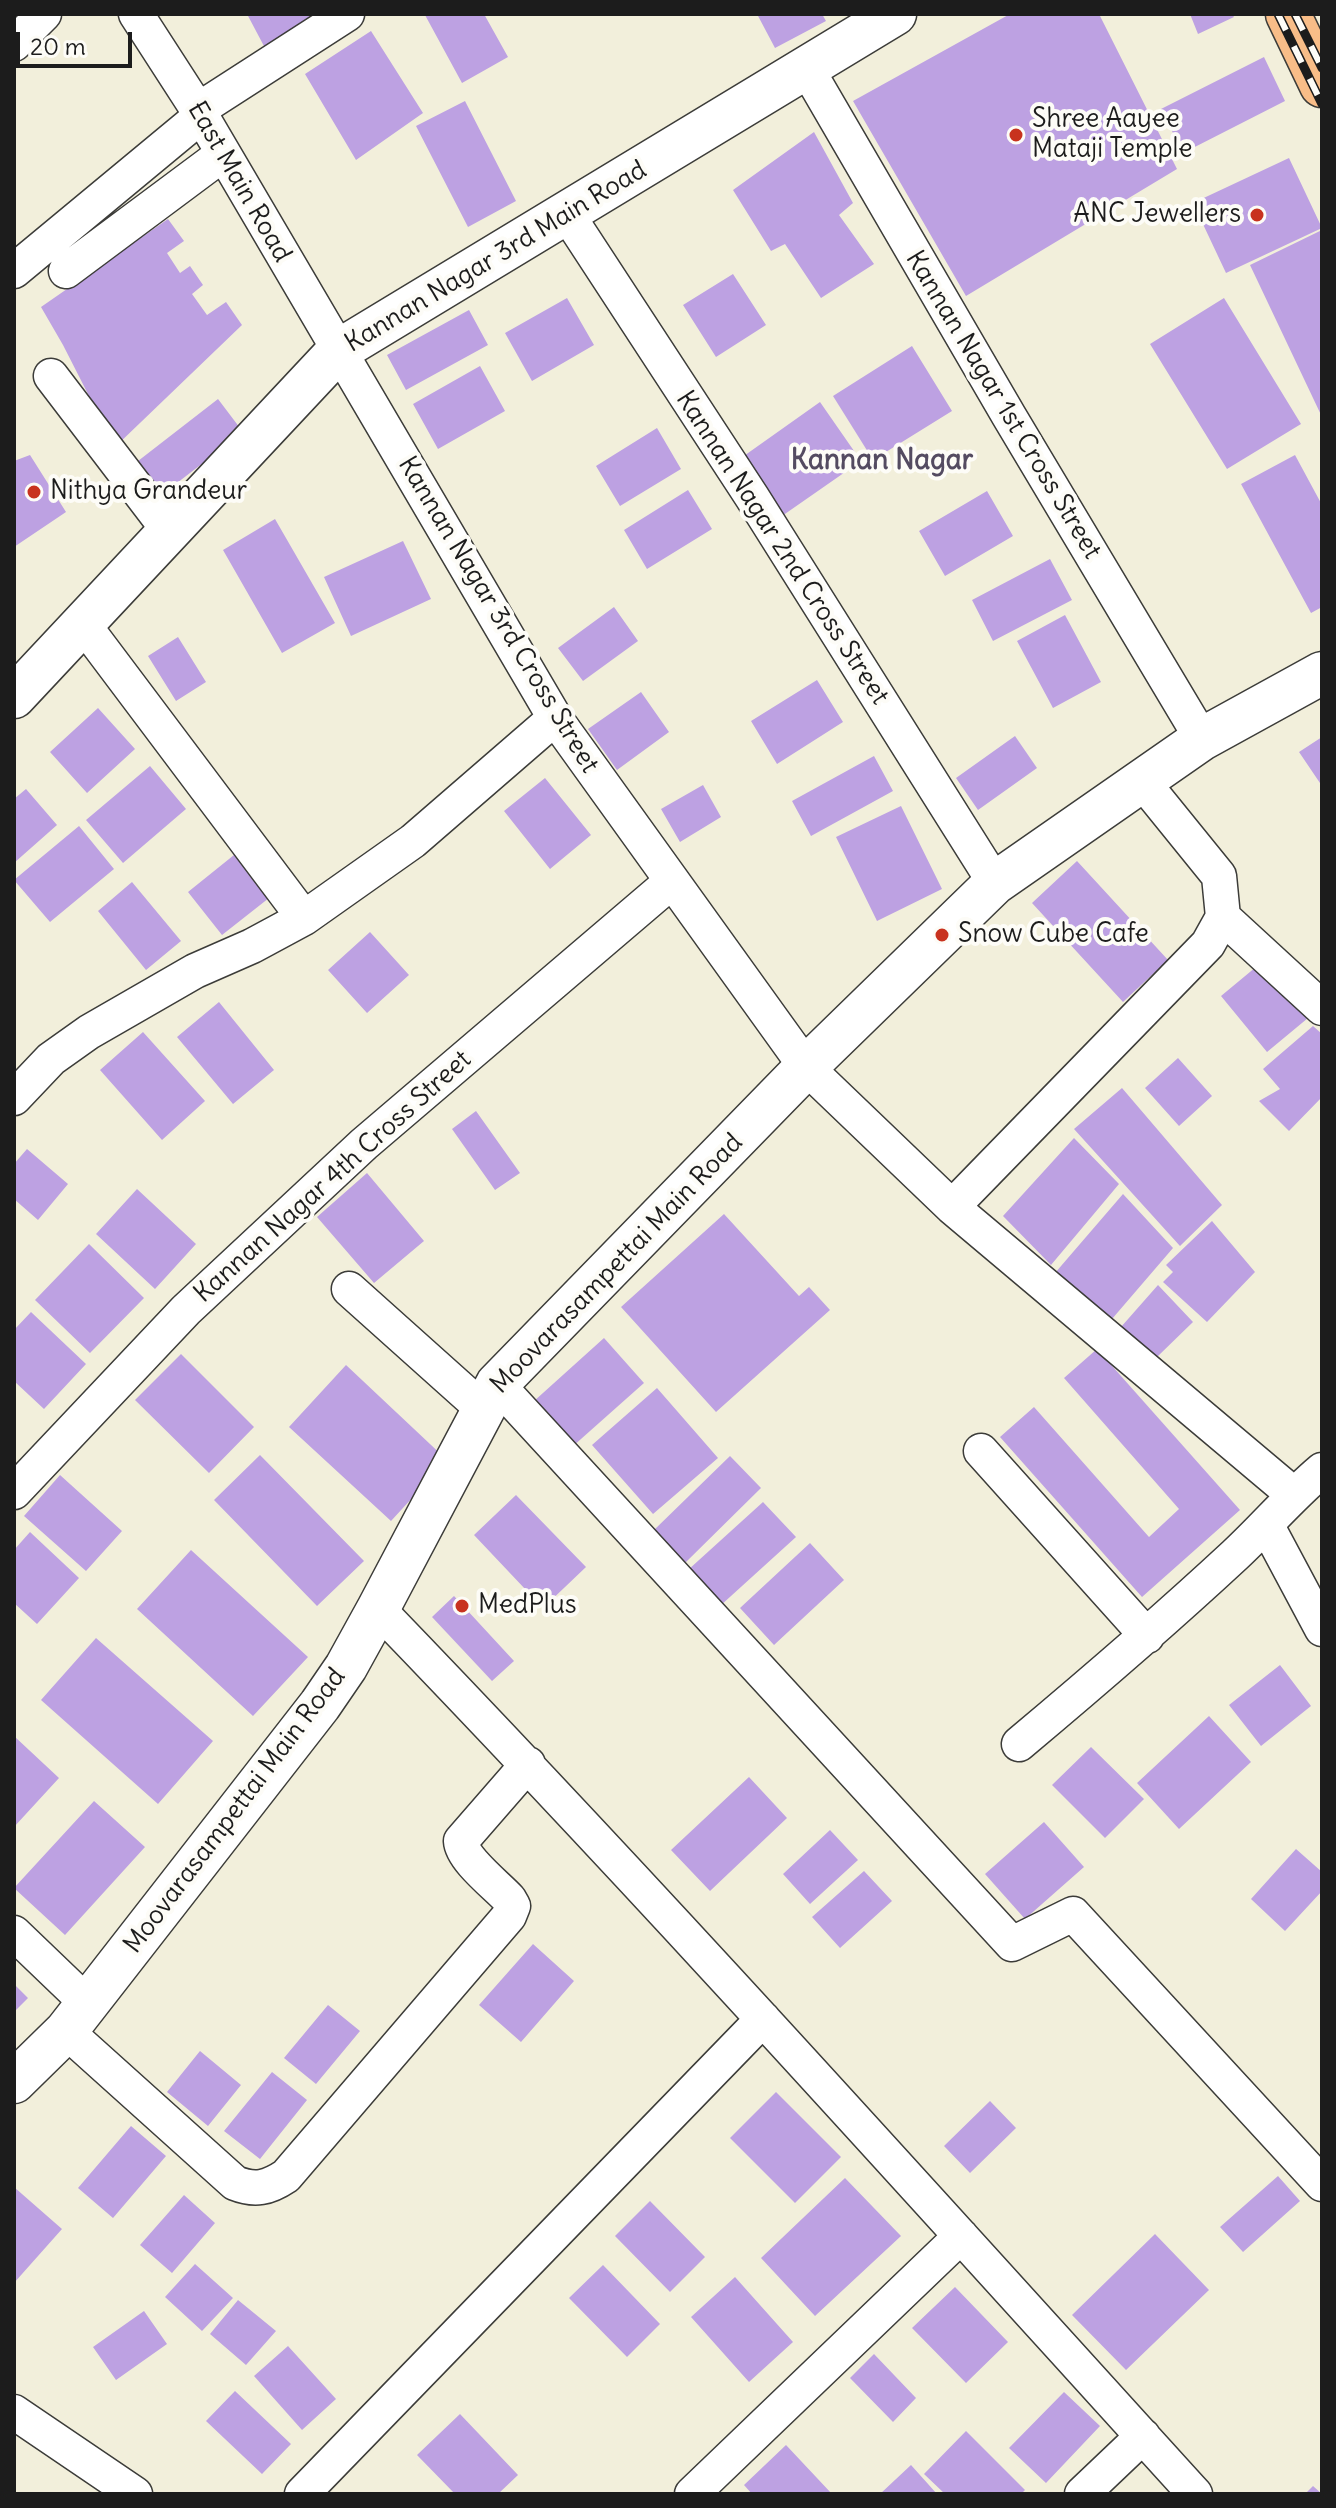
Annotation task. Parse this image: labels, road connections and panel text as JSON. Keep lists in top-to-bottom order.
{
  "streets": {
    "street": [
      "East Main Road",
      "Kannan Nagar 3rd Main Road",
      "Kannan Nagar 1st Cross Street",
      "Kannan Nagar 2nd Cross Street",
      "Kannan Nagar 3rd Cross Street",
      "Kannan Nagar 4th Cross Street",
      "Moovarasampettai Main Road"
    ]
  },
  "crossings": [
    ["East Main Road", "Kannan Nagar 3rd Main Road"],
    ["East Main Road", "Kannan Nagar 3rd Cross Street"],
    ["Kannan Nagar 3rd Main Road", "Kannan Nagar 1st Cross Street"],
    ["Kannan Nagar 3rd Main Road", "Kannan Nagar 2nd Cross Street"],
    ["Kannan Nagar 3rd Main Road", "Kannan Nagar 3rd Cross Street"],
    ["Kannan Nagar 1st Cross Street", "Moovarasampettai Main Road"],
    ["Kannan Nagar 2nd Cross Street", "Moovarasampettai Main Road"],
    ["Kannan Nagar 3rd Cross Street", "Kannan Nagar 4th Cross Street"],
    ["Kannan Nagar 3rd Cross Street", "Moovarasampettai Main Road"]
  ],
  "districts": ["Kannan Nagar"],
  "places": [
    "Shree Aayee Mataji Temple",
    "ANC Jewellers",
    "Nithya Grandeur",
    "Snow Cube Cafe",
    "MedPlus"
  ],
  "scale_bar": "20 m"
}
